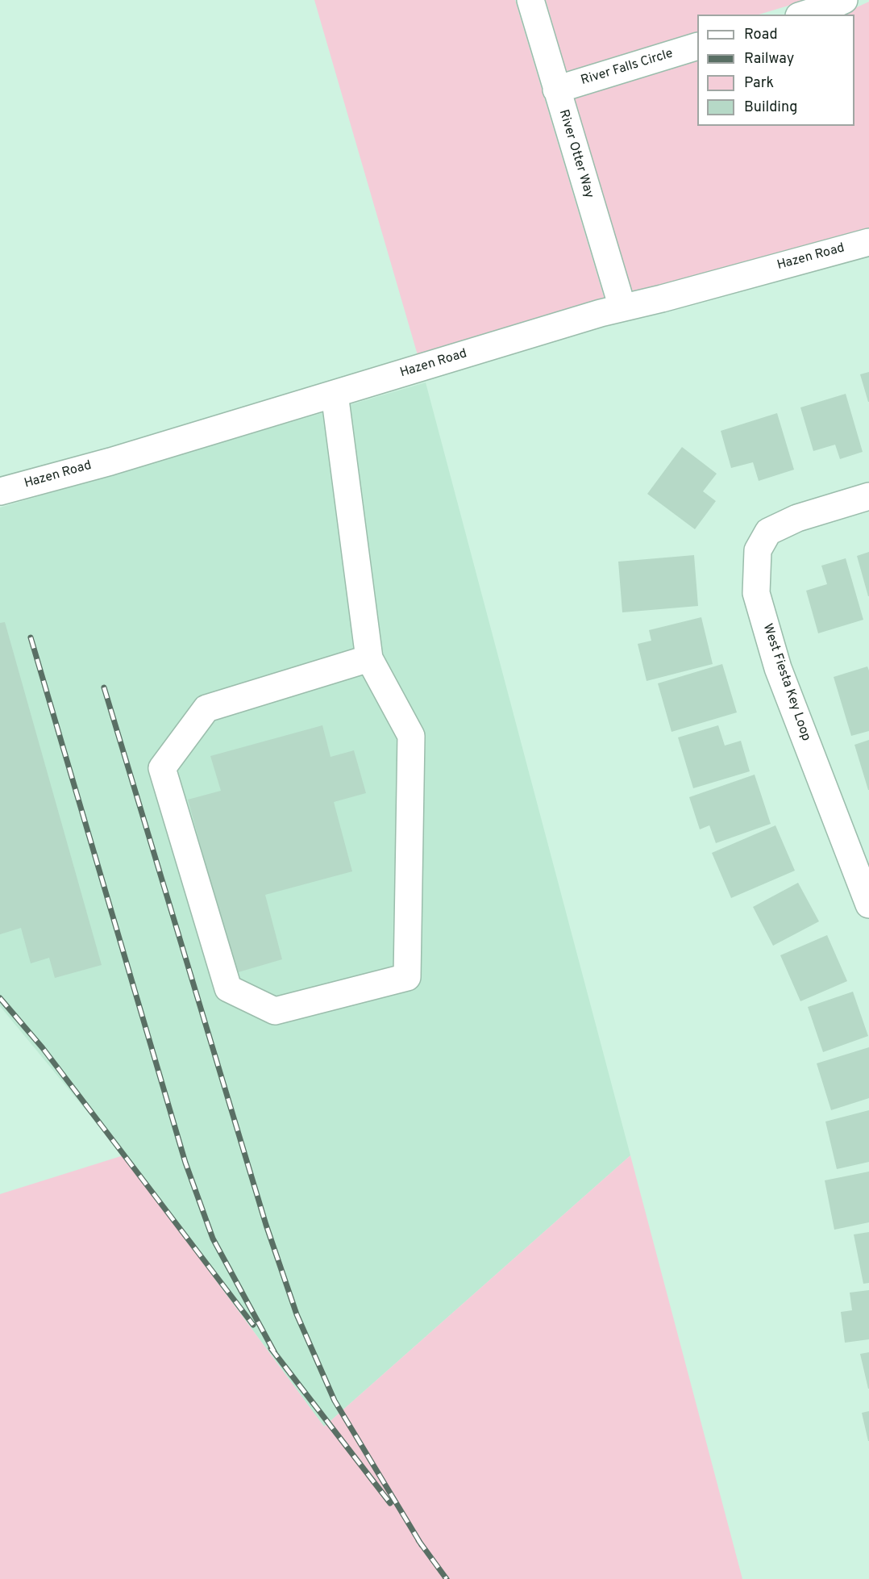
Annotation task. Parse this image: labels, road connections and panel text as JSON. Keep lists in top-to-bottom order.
{
  "streets": {
    "street": [
      "River Falls Circle",
      "River Otter Way",
      "Hazen Road",
      "West Fiesta Key Loop"
    ]
  },
  "crossings": [
    ["River Falls Circle", "River Otter Way"],
    ["River Otter Way", "Hazen Road"]
  ],
  "legend": [
    "Road",
    "Railway",
    "Park",
    "Building"
  ]
}
